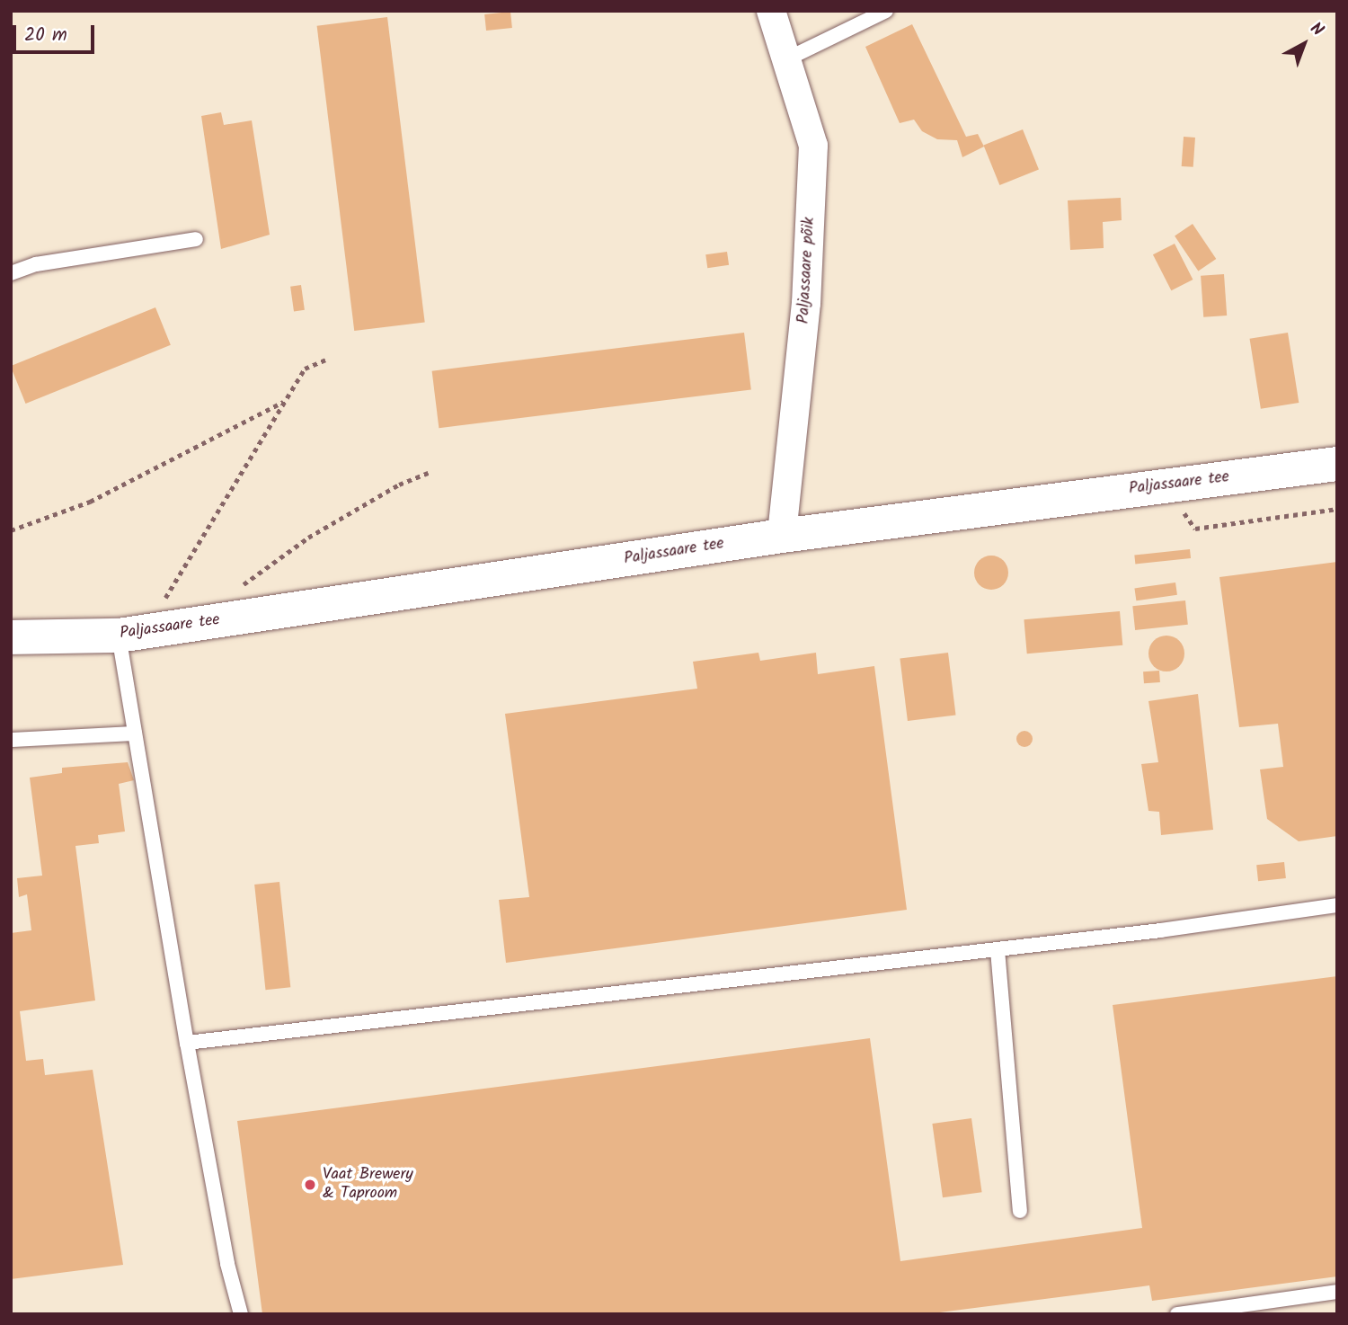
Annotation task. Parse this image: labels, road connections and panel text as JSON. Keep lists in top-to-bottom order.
{
  "streets": {
    "street": ["Paljassaare põik", "Paljassaare tee"]
  },
  "crossings": [
    ["Paljassaare põik", "Paljassaare tee"]
  ],
  "places": ["Vaat Brewery & Taproom"],
  "scale_bar": "20 m",
  "north": "top right"
}
